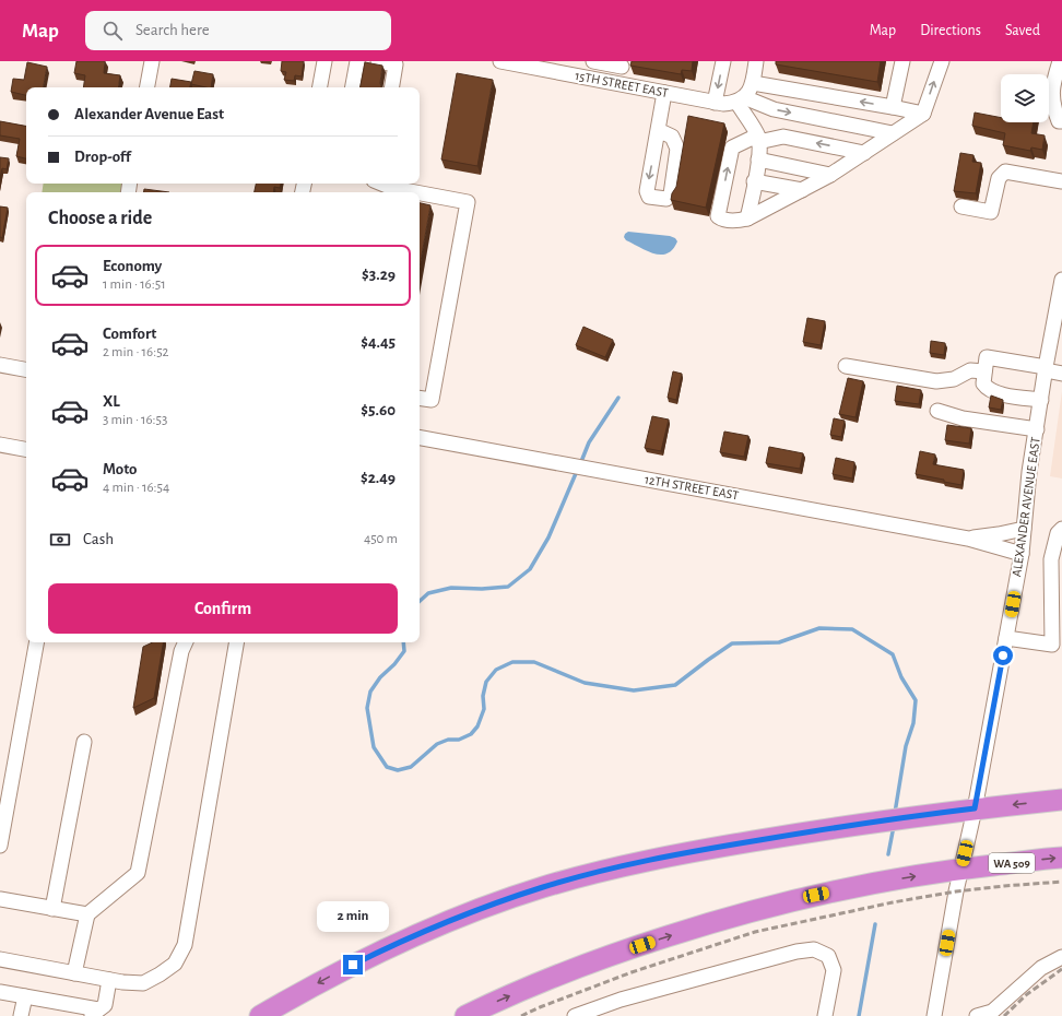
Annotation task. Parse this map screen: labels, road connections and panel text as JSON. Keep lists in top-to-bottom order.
{
  "streets": {
    "highway": ["WA 509"],
    "street": ["15TH STREET EAST", "12TH STREET EAST", "ALEXANDER AVENUE EAST"]
  },
  "crossings": [
    ["12TH STREET EAST", "ALEXANDER AVENUE EAST"],
    ["ALEXANDER AVENUE EAST", "WA 509"]
  ],
  "page": {
    "header": "Map",
    "search": "Search here",
    "nav": ["Map", "Directions", "Saved"],
    "banner": ["Alexander Avenue East", "Drop-off"],
    "heading": "Choose a ride",
    "list": [
      {
        "name": "Economy",
        "note": "1 min · 16:51",
        "value": "$3.29"
      },
      {
        "name": "Comfort",
        "note": "2 min · 16:52",
        "value": "$4.45"
      },
      {
        "name": "XL",
        "note": "3 min · 16:53",
        "value": "$5.60"
      },
      {
        "name": "Moto",
        "note": "4 min · 16:54",
        "value": "$2.49"
      }
    ],
    "pay": ["Cash", "450 m"],
    "buttons": "Confirm",
    "bubble": "2 min"
  }
}
